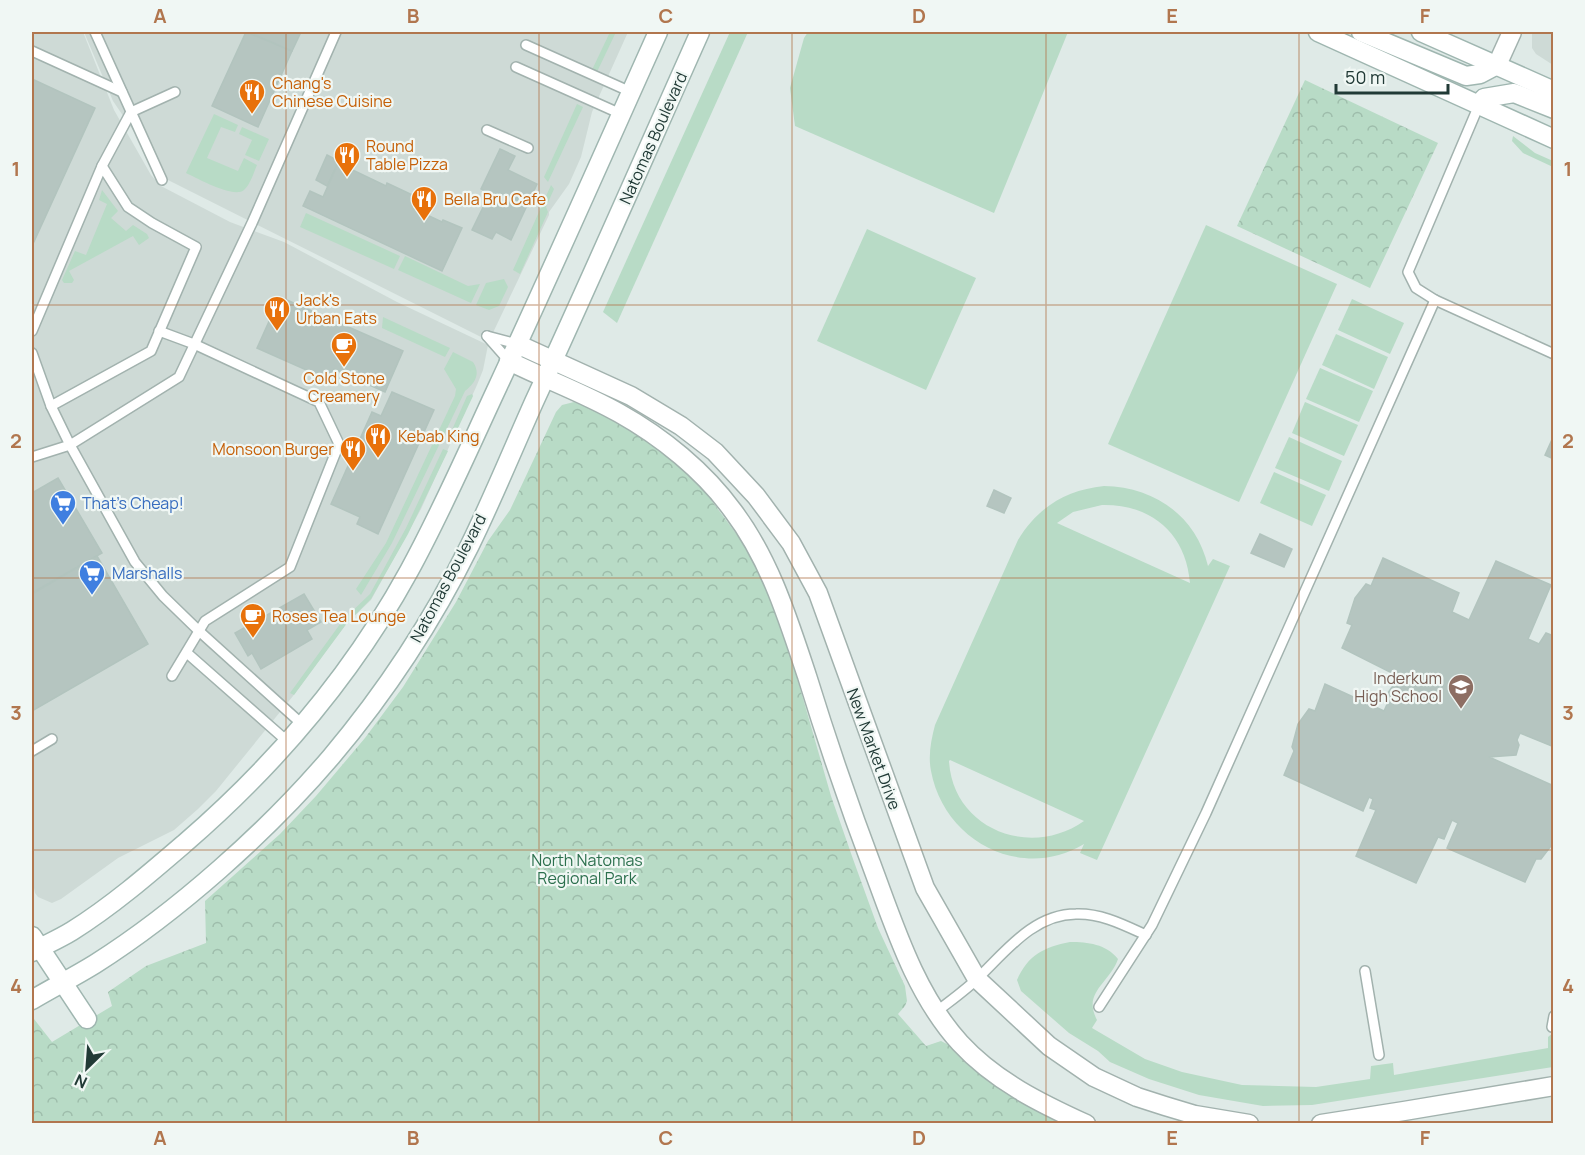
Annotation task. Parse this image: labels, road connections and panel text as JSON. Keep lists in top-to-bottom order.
{
  "streets": {
    "main road": ["Natomas Boulevard", "New Market Drive"]
  },
  "crossings": [
    ["Natomas Boulevard", "New Market Drive"]
  ],
  "parks": ["North Natomas Regional Park"],
  "places": {
    "restaurant": [
      "Chang's Chinese Cuisine",
      "Round Table Pizza",
      "Bella Bru Cafe",
      "Jack's Urban Eats",
      "Kebab King",
      "Monsoon Burger"
    ],
    "cafe": ["Cold Stone Creamery", "Roses Tea Lounge"],
    "supermarket": ["That’s Cheap!", "Marshalls"],
    "school or university": ["Inderkum High School"]
  },
  "scale_bar": "50 m",
  "north": "bottom left",
  "grid": {
    "columns": [
      "A",
      "B",
      "C",
      "D",
      "E",
      "F"
    ],
    "rows": [
      "1",
      "2",
      "3",
      "4"
    ]
  }
}
